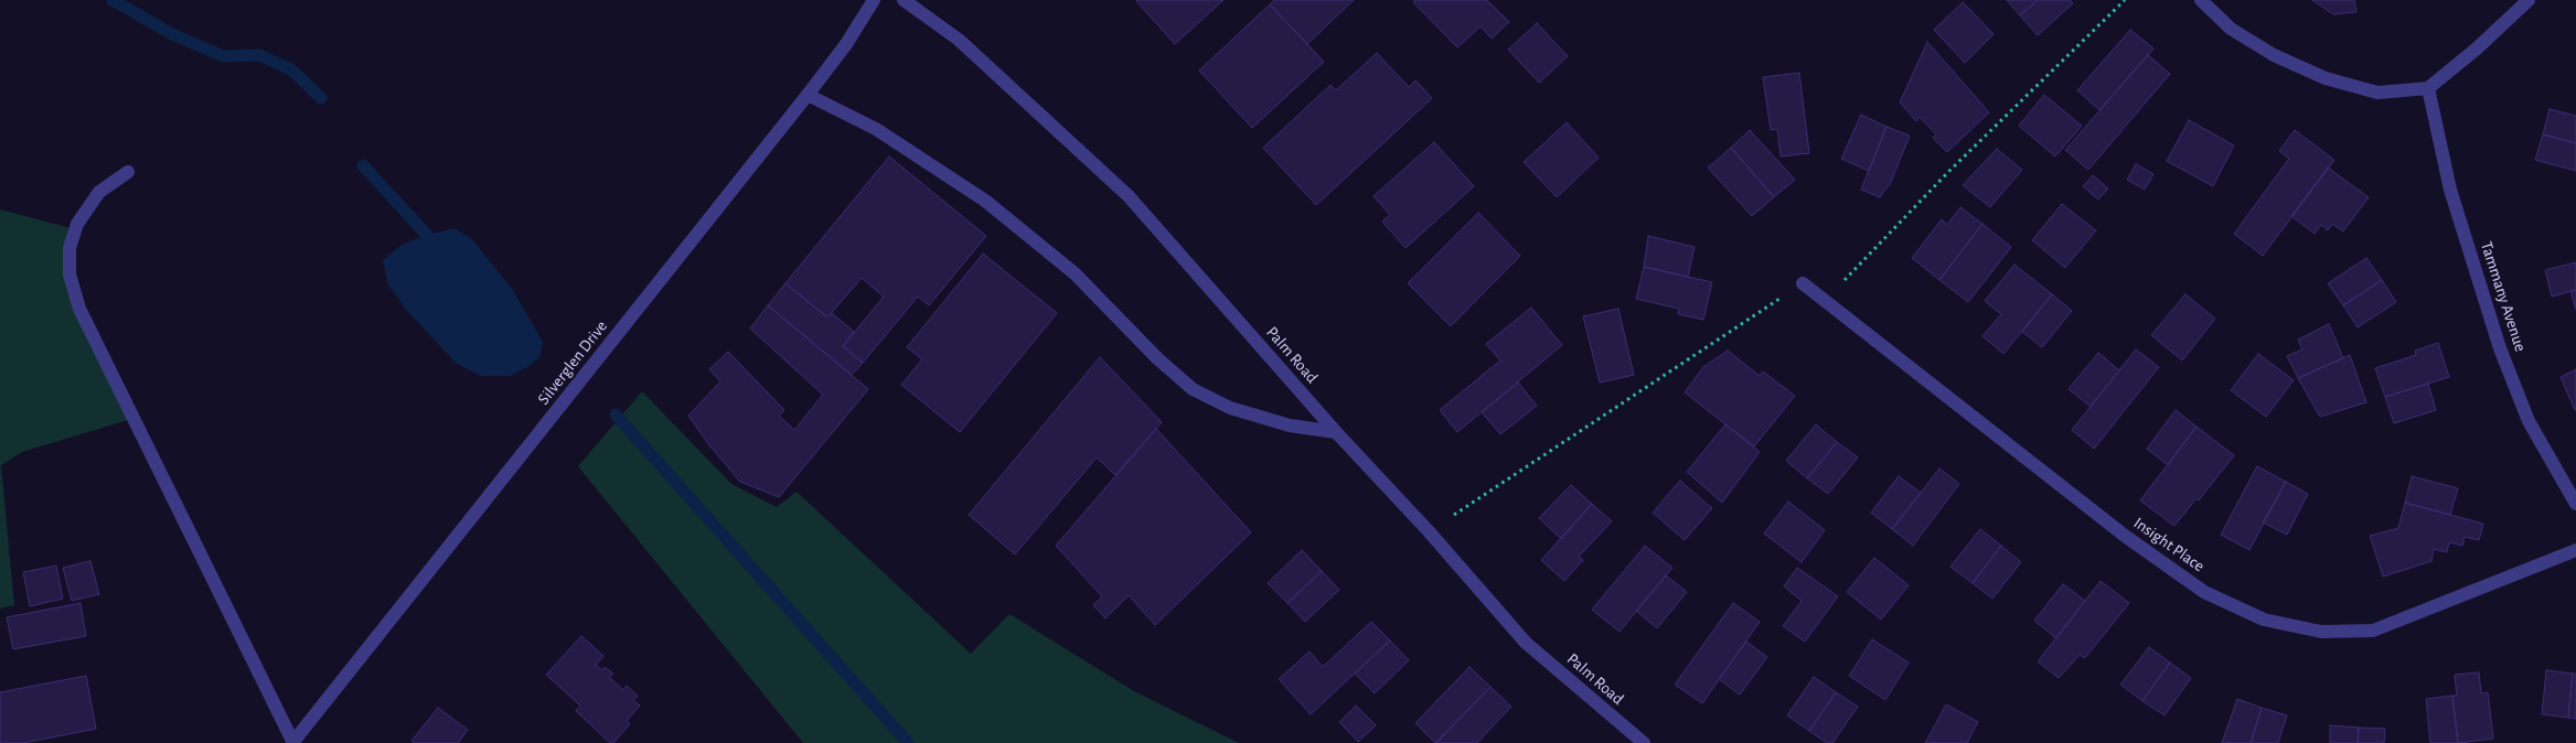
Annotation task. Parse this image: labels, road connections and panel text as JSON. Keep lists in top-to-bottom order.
{
  "streets": {
    "street": [
      "Tammany Avenue",
      "Palm Road",
      "Silverglen Drive",
      "Insight Place"
    ]
  }
}
